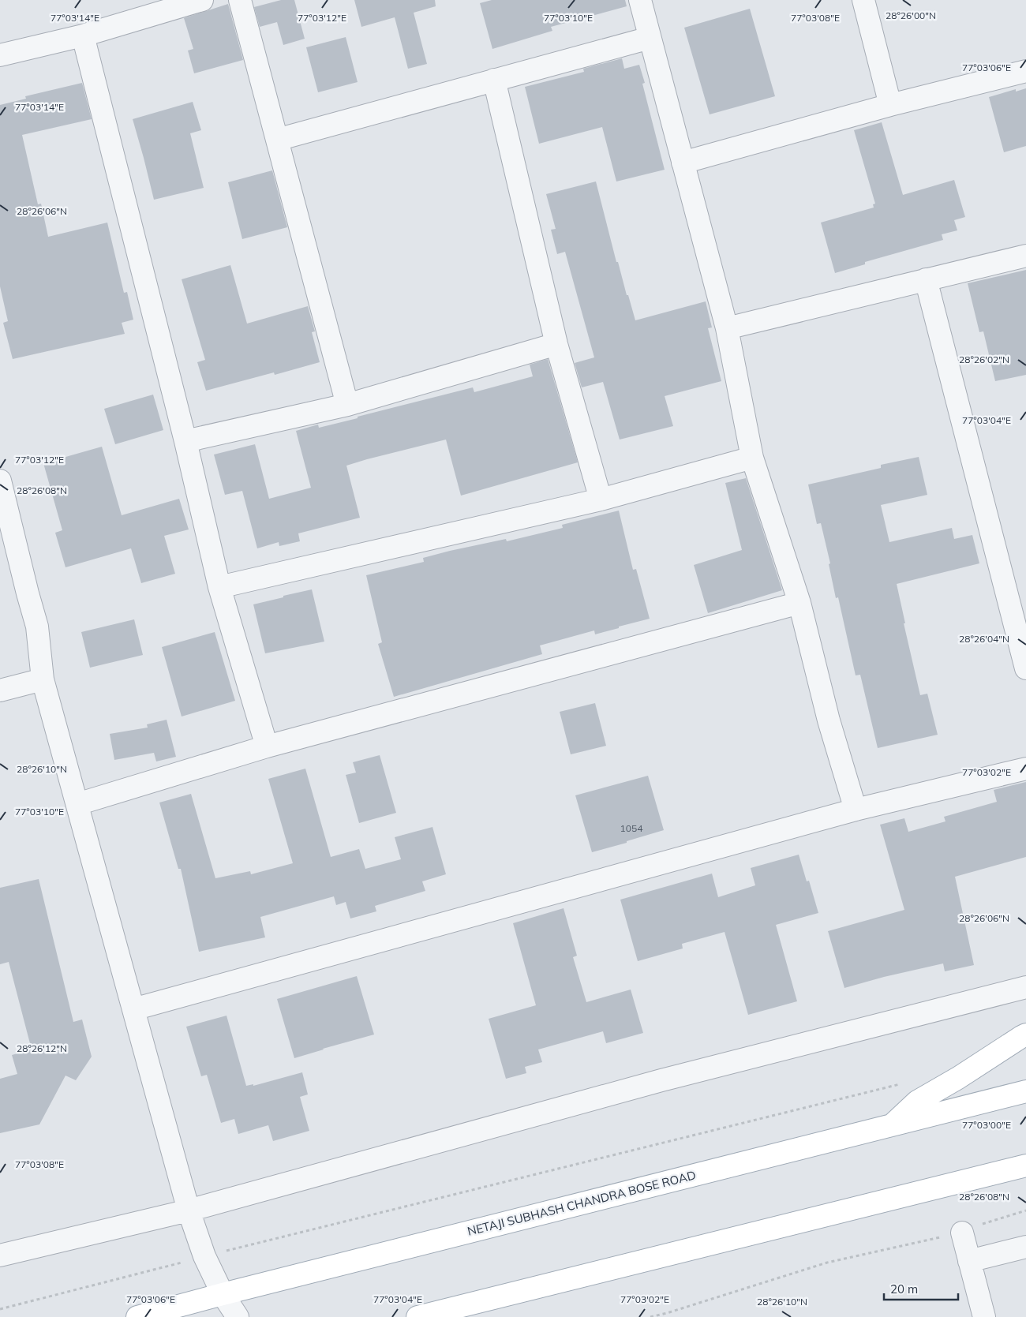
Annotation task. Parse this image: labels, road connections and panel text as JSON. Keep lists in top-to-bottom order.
{
  "streets": {
    "main road": ["NETAJI SUBHASH CHANDRA BOSE ROAD"]
  },
  "house_numbers": ["1054"],
  "scale_bar": "20 m",
  "coordinates": [
    "28°26'00\"N",
    "77°03'14\"E",
    "77°03'12\"E",
    "77°03'10\"E",
    "77°03'08\"E",
    "77°03'06\"E",
    "28°26'06\"N",
    "28°26'02\"N",
    "77°03'04\"E",
    "28°26'08\"N",
    "28°26'04\"N",
    "28°26'10\"N",
    "77°03'02\"E",
    "28°26'12\"N",
    "77°03'00\"E"
  ]
}
